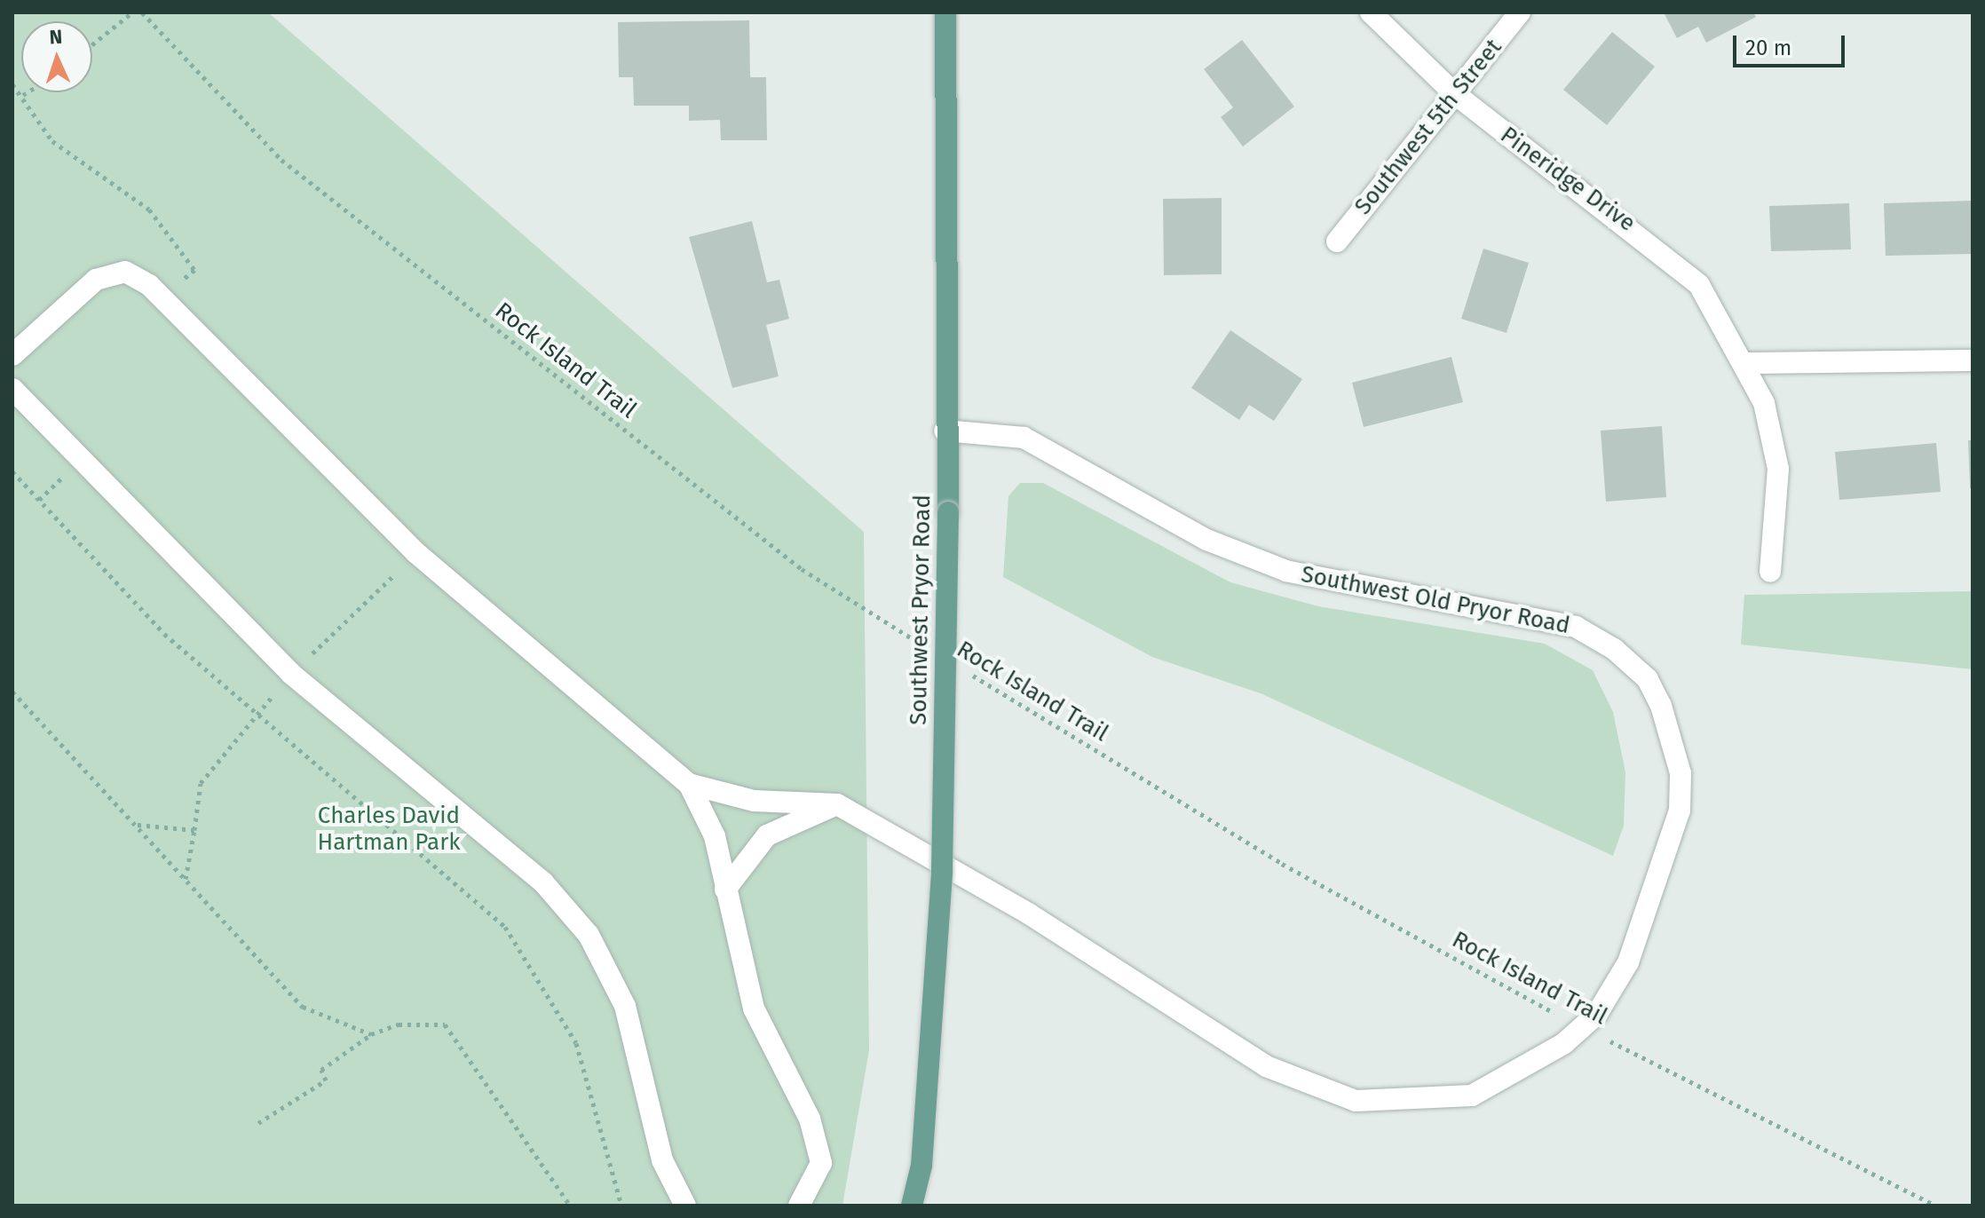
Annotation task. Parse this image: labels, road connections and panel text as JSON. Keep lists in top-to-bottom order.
{
  "streets": {
    "main road": ["Southwest Pryor Road"],
    "street": ["Southwest 5th Street", "Pineridge Drive", "Southwest Old Pryor Road"],
    "path": ["Rock Island Trail"]
  },
  "crossings": [
    ["Southwest 5th Street", "Pineridge Drive"],
    ["Rock Island Trail", "Southwest Old Pryor Road"],
    ["Southwest Old Pryor Road", "Southwest Pryor Road"]
  ],
  "parks": ["Charles David Hartman Park"],
  "scale_bar": "20 m",
  "north": "top"
}
